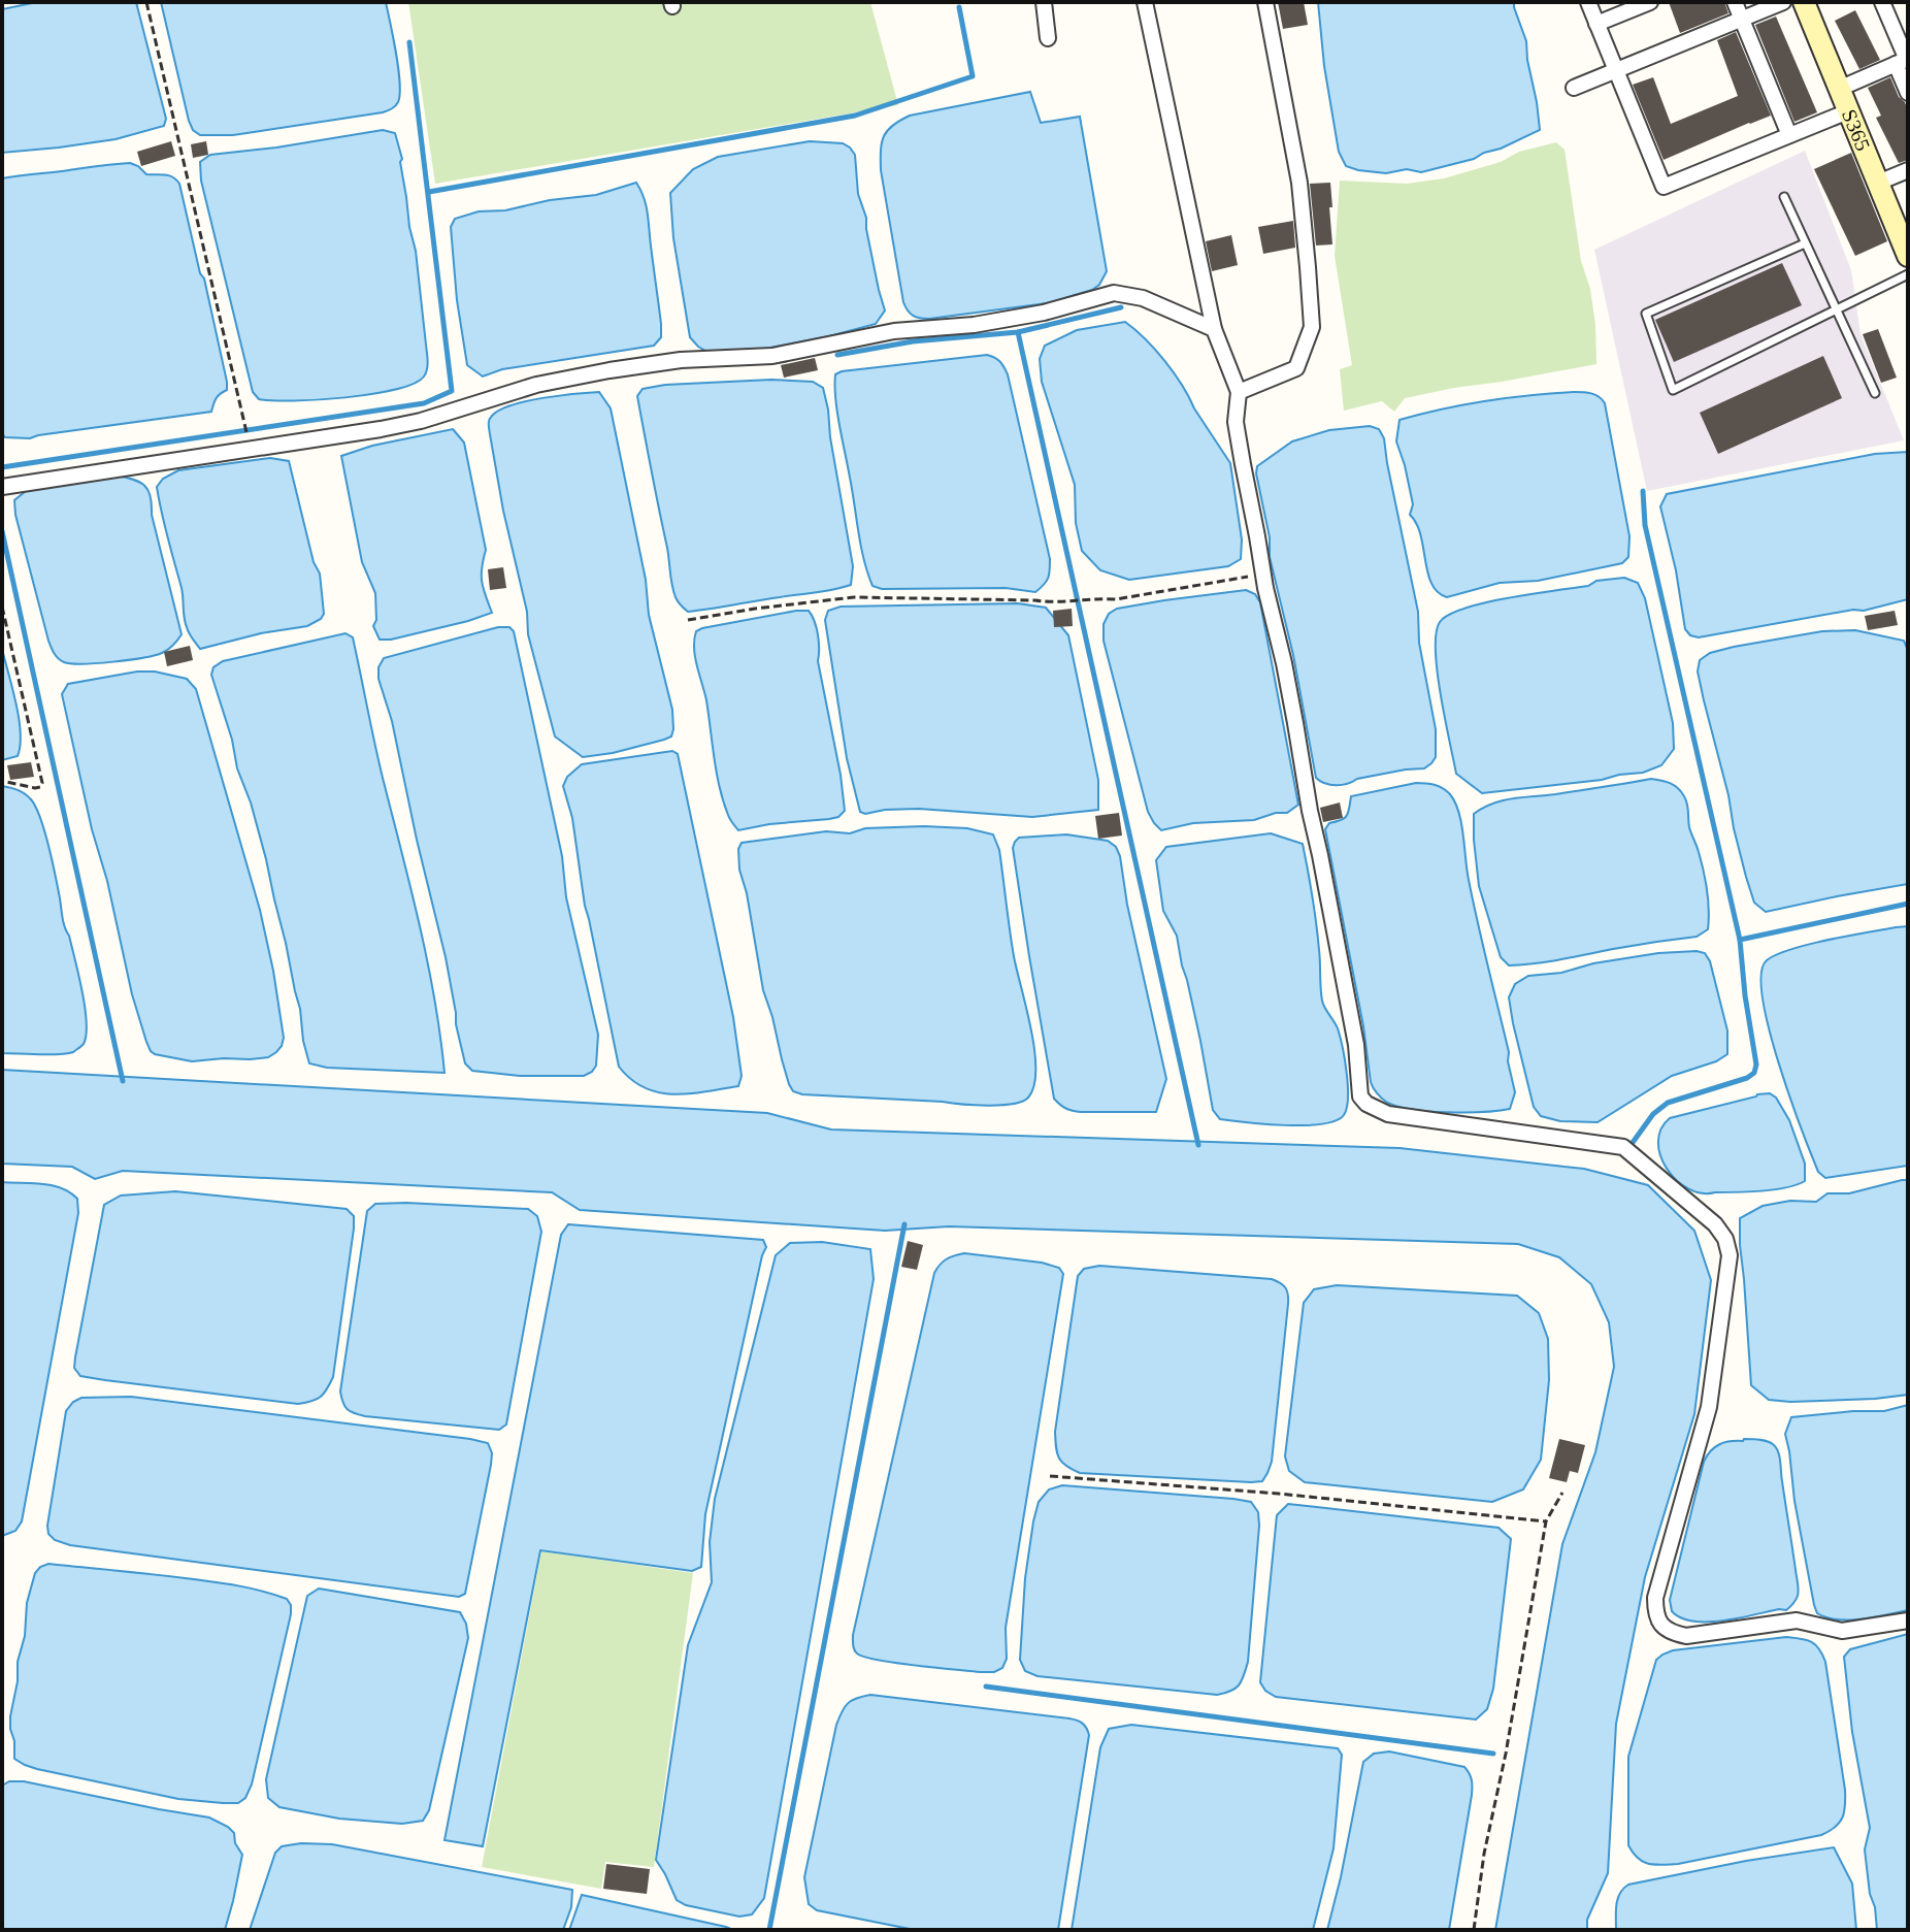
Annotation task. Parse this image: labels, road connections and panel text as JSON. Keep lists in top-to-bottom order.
{
  "streets": {
    "street": ["S365"]
  }
}
